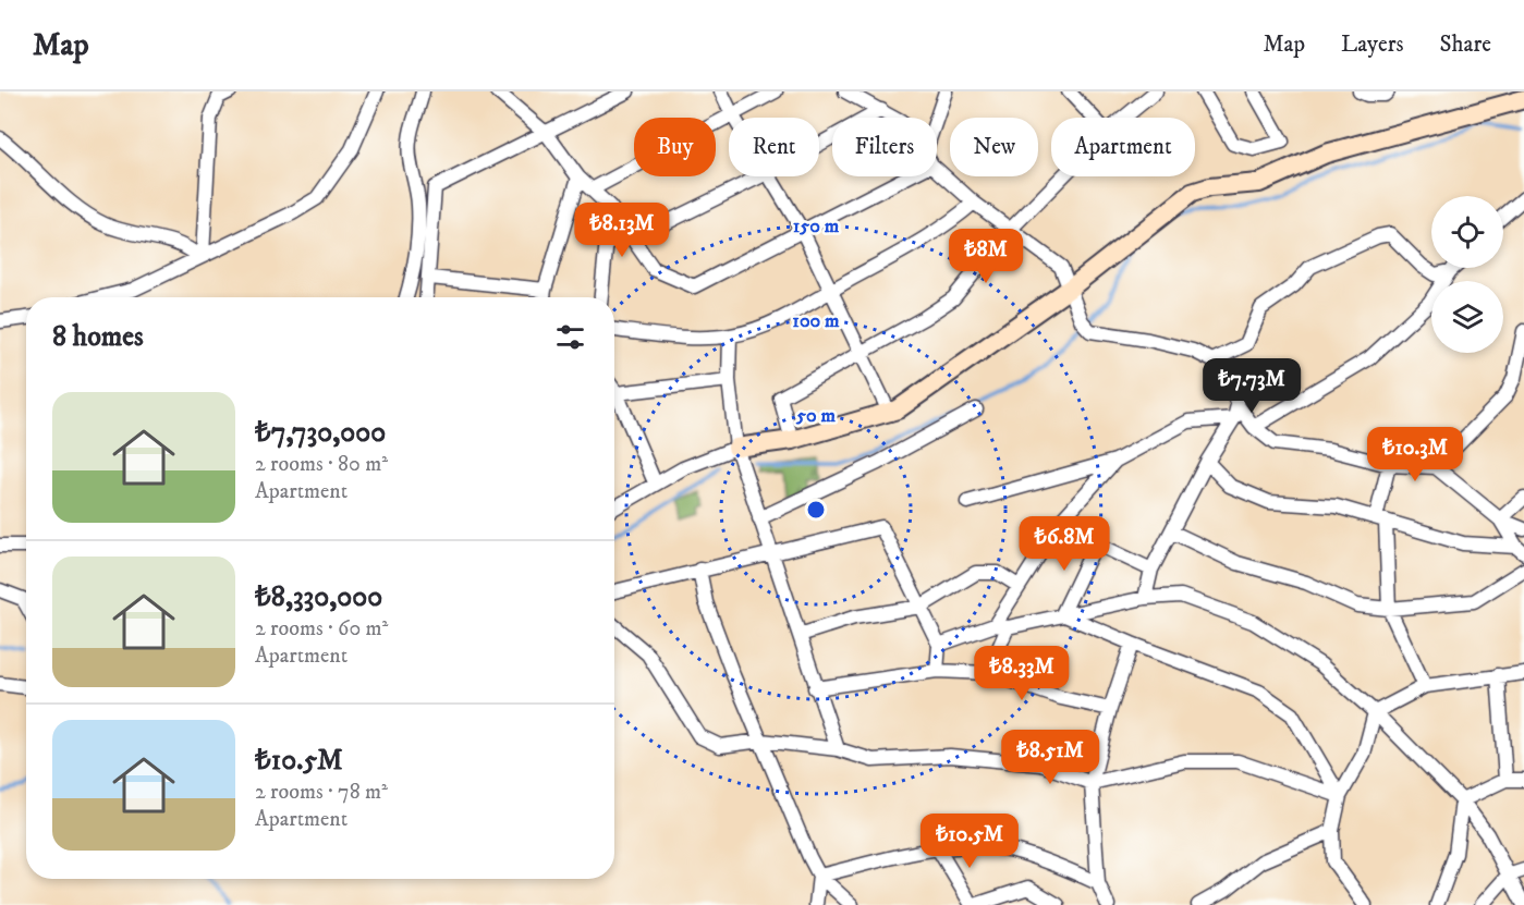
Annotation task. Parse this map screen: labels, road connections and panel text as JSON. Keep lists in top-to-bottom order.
{
  "page": {
    "header": "Map",
    "nav": ["Map", "Layers", "Share"],
    "chip": [
      "Buy",
      "Rent",
      "Filters",
      "New",
      "Apartment"
    ],
    "price": [
      "₺8.13M",
      "₺8M",
      "₺7.73M",
      "₺10.3M",
      "₺6.8M",
      "₺8.33M",
      "₺8.51M",
      "₺10.5M"
    ],
    "heading": "8 homes",
    "list": [
      {
        "name": "₺7,730,000",
        "note": "2 rooms · 80 m² · Apartment"
      },
      {
        "name": "₺8,330,000",
        "note": "2 rooms · 60 m² · Apartment"
      },
      {
        "name": "₺10.5M",
        "note": "2 rooms · 78 m² · Apartment"
      }
    ]
  },
  "rings": ["150 m", "100 m", "50 m"]
}
